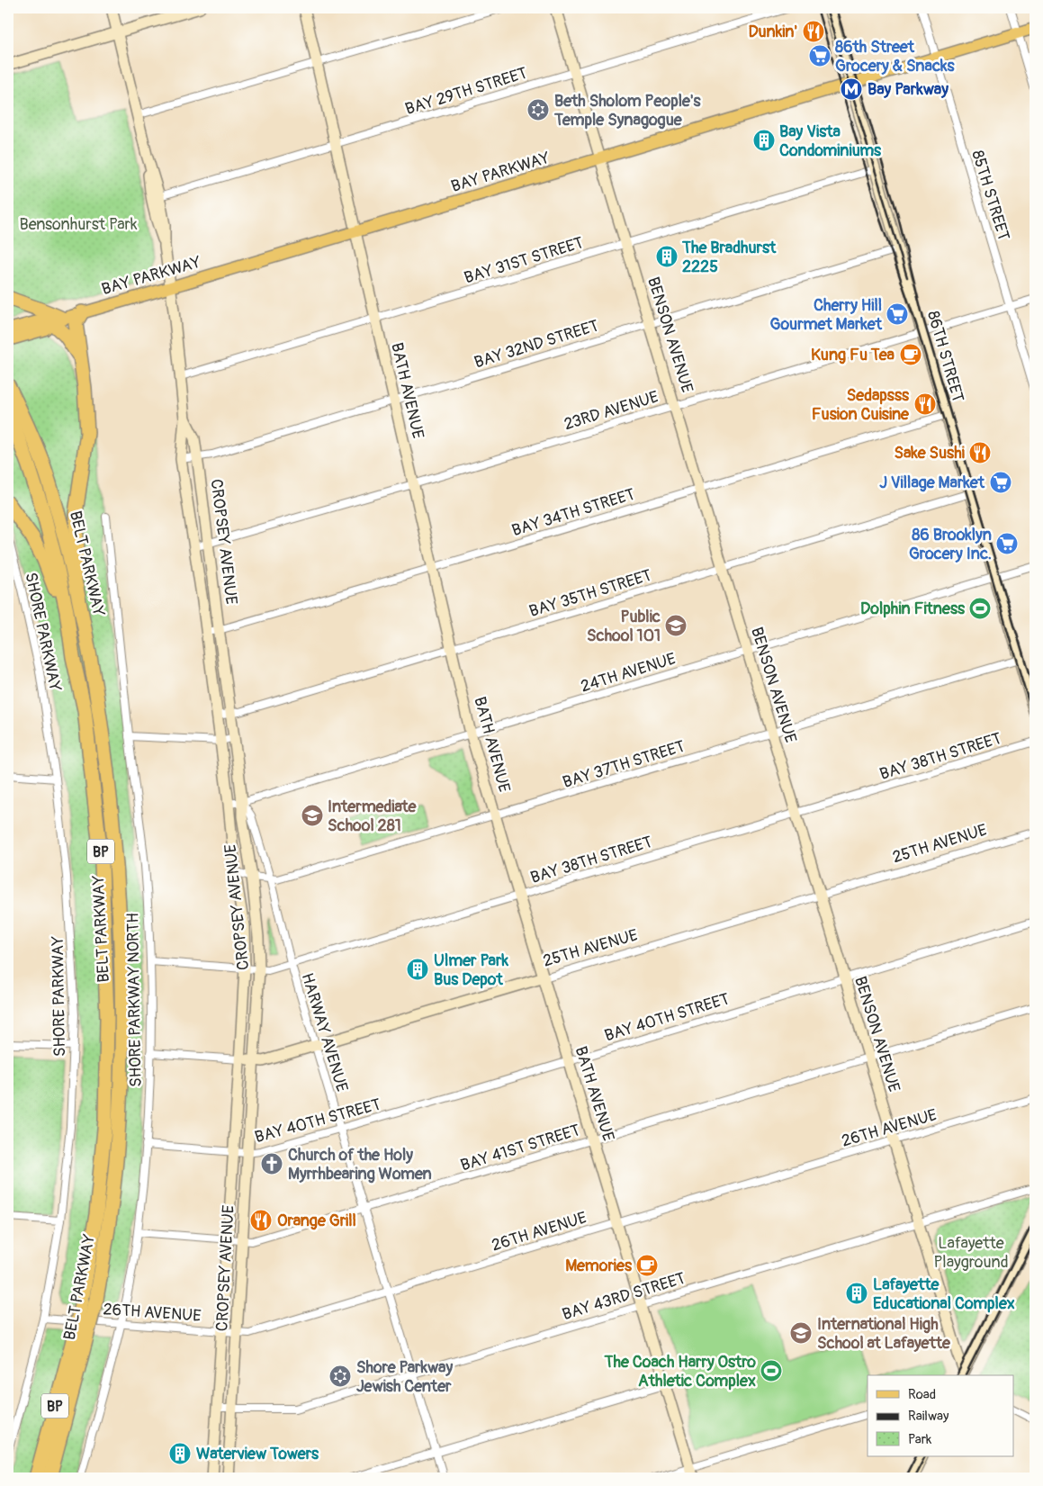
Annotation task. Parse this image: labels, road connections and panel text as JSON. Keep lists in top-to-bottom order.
{
  "streets": {
    "highway": ["BELT PARKWAY", "BP"],
    "main road": [
      "BAY PARKWAY",
      "BENSON AVENUE",
      "86TH STREET",
      "BATH AVENUE",
      "CROPSEY AVENUE",
      "25TH AVENUE"
    ],
    "street": [
      "BAY 29TH STREET",
      "85TH STREET",
      "BAY 31ST STREET",
      "BAY 32ND STREET",
      "23RD AVENUE",
      "BAY 34TH STREET",
      "BAY 35TH STREET",
      "SHORE PARKWAY",
      "24TH AVENUE",
      "BAY 38TH STREET",
      "BAY 37TH STREET",
      "SHORE PARKWAY NORTH",
      "BAY 40TH STREET",
      "HARWAY AVENUE",
      "26TH AVENUE",
      "BAY 41ST STREET",
      "BAY 43RD STREET"
    ]
  },
  "crossings": [
    ["BAY 29TH STREET", "BENSON AVENUE"],
    ["BAY 29TH STREET", "BATH AVENUE"],
    ["BAY 29TH STREET", "CROPSEY AVENUE"],
    ["BAY PARKWAY", "85TH STREET"],
    ["BAY PARKWAY", "BENSON AVENUE"],
    ["BAY PARKWAY", "86TH STREET"],
    ["BAY PARKWAY", "BATH AVENUE"],
    ["BAY PARKWAY", "CROPSEY AVENUE"],
    ["85TH STREET", "23RD AVENUE"],
    ["BAY 31ST STREET", "BENSON AVENUE"],
    ["BAY 31ST STREET", "86TH STREET"],
    ["BAY 31ST STREET", "BATH AVENUE"],
    ["BAY 31ST STREET", "CROPSEY AVENUE"],
    ["BENSON AVENUE", "BAY 32ND STREET"],
    ["BENSON AVENUE", "23RD AVENUE"],
    ["BENSON AVENUE", "BAY 34TH STREET"],
    ["BENSON AVENUE", "BAY 35TH STREET"],
    ["BENSON AVENUE", "24TH AVENUE"],
    ["BENSON AVENUE", "BAY 38TH STREET"],
    ["BENSON AVENUE", "BAY 37TH STREET"],
    ["BENSON AVENUE", "25TH AVENUE"],
    ["BENSON AVENUE", "BAY 40TH STREET"],
    ["BENSON AVENUE", "26TH AVENUE"],
    ["BENSON AVENUE", "BAY 41ST STREET"],
    ["BENSON AVENUE", "BAY 43RD STREET"],
    ["BAY 32ND STREET", "86TH STREET"],
    ["BAY 32ND STREET", "BATH AVENUE"],
    ["BAY 32ND STREET", "CROPSEY AVENUE"],
    ["86TH STREET", "23RD AVENUE"],
    ["86TH STREET", "BAY 34TH STREET"],
    ["86TH STREET", "BAY 35TH STREET"],
    ["86TH STREET", "24TH AVENUE"],
    ["86TH STREET", "BAY 37TH STREET"],
    ["BATH AVENUE", "23RD AVENUE"],
    ["BATH AVENUE", "BAY 34TH STREET"],
    ["BATH AVENUE", "BAY 35TH STREET"],
    ["BATH AVENUE", "24TH AVENUE"],
    ["BATH AVENUE", "BAY 38TH STREET"],
    ["BATH AVENUE", "BAY 37TH STREET"],
    ["BATH AVENUE", "25TH AVENUE"],
    ["BATH AVENUE", "BAY 40TH STREET"],
    ["BATH AVENUE", "26TH AVENUE"],
    ["BATH AVENUE", "BAY 41ST STREET"],
    ["BATH AVENUE", "BAY 43RD STREET"],
    ["23RD AVENUE", "CROPSEY AVENUE"],
    ["BAY 34TH STREET", "CROPSEY AVENUE"],
    ["CROPSEY AVENUE", "BAY 35TH STREET"],
    ["CROPSEY AVENUE", "24TH AVENUE"],
    ["CROPSEY AVENUE", "BAY 38TH STREET"],
    ["CROPSEY AVENUE", "BAY 37TH STREET"],
    ["CROPSEY AVENUE", "25TH AVENUE"],
    ["CROPSEY AVENUE", "BAY 40TH STREET"],
    ["CROPSEY AVENUE", "HARWAY AVENUE"],
    ["CROPSEY AVENUE", "26TH AVENUE"],
    ["CROPSEY AVENUE", "BAY 41ST STREET"],
    ["CROPSEY AVENUE", "BAY 43RD STREET"],
    ["SHORE PARKWAY", "26TH AVENUE"],
    ["24TH AVENUE", "HARWAY AVENUE"],
    ["BAY 38TH STREET", "SHORE PARKWAY NORTH"],
    ["BAY 38TH STREET", "HARWAY AVENUE"],
    ["BAY 37TH STREET", "HARWAY AVENUE"],
    ["25TH AVENUE", "SHORE PARKWAY NORTH"],
    ["25TH AVENUE", "HARWAY AVENUE"],
    ["SHORE PARKWAY NORTH", "BAY 40TH STREET"],
    ["SHORE PARKWAY NORTH", "26TH AVENUE"],
    ["SHORE PARKWAY NORTH", "BAY 41ST STREET"],
    ["BAY 40TH STREET", "HARWAY AVENUE"],
    ["HARWAY AVENUE", "26TH AVENUE"],
    ["HARWAY AVENUE", "BAY 41ST STREET"],
    ["HARWAY AVENUE", "BAY 43RD STREET"]
  ],
  "parks": ["Bensonhurst Park", "Lafayette Playground"],
  "places": {
    "restaurant": [
      "Dunkin'",
      "Sedapsss Fusion Cuisine",
      "Sake Sushi",
      "Orange Grill"
    ],
    "supermarket": [
      "86th Street Grocery & Snacks",
      "Cherry Hill Gourmet Market",
      "J Village Market",
      "86 Brooklyn Grocery Inc."
    ],
    "metro station": ["Bay Parkway"],
    "synagogue": ["Beth Sholom People's Temple Synagogue", "Shore Parkway Jewish Center"],
    "building": [
      "Bay Vista Condominiums",
      "The Bradhurst 2225",
      "Ulmer Park Bus Depot",
      "Lafayette Educational Complex",
      "Waterview Towers"
    ],
    "cafe": ["Kung Fu Tea", "Memories"],
    "sports": ["Dolphin Fitness", "The Coach Harry Ostro Athletic Complex"],
    "school or university": ["Public School 101", "Intermediate School 281", "International High School at Lafayette"],
    "church": ["Church of the Holy Myrrhbearing Women"]
  },
  "legend": ["Road", "Railway", "Park"]
}
